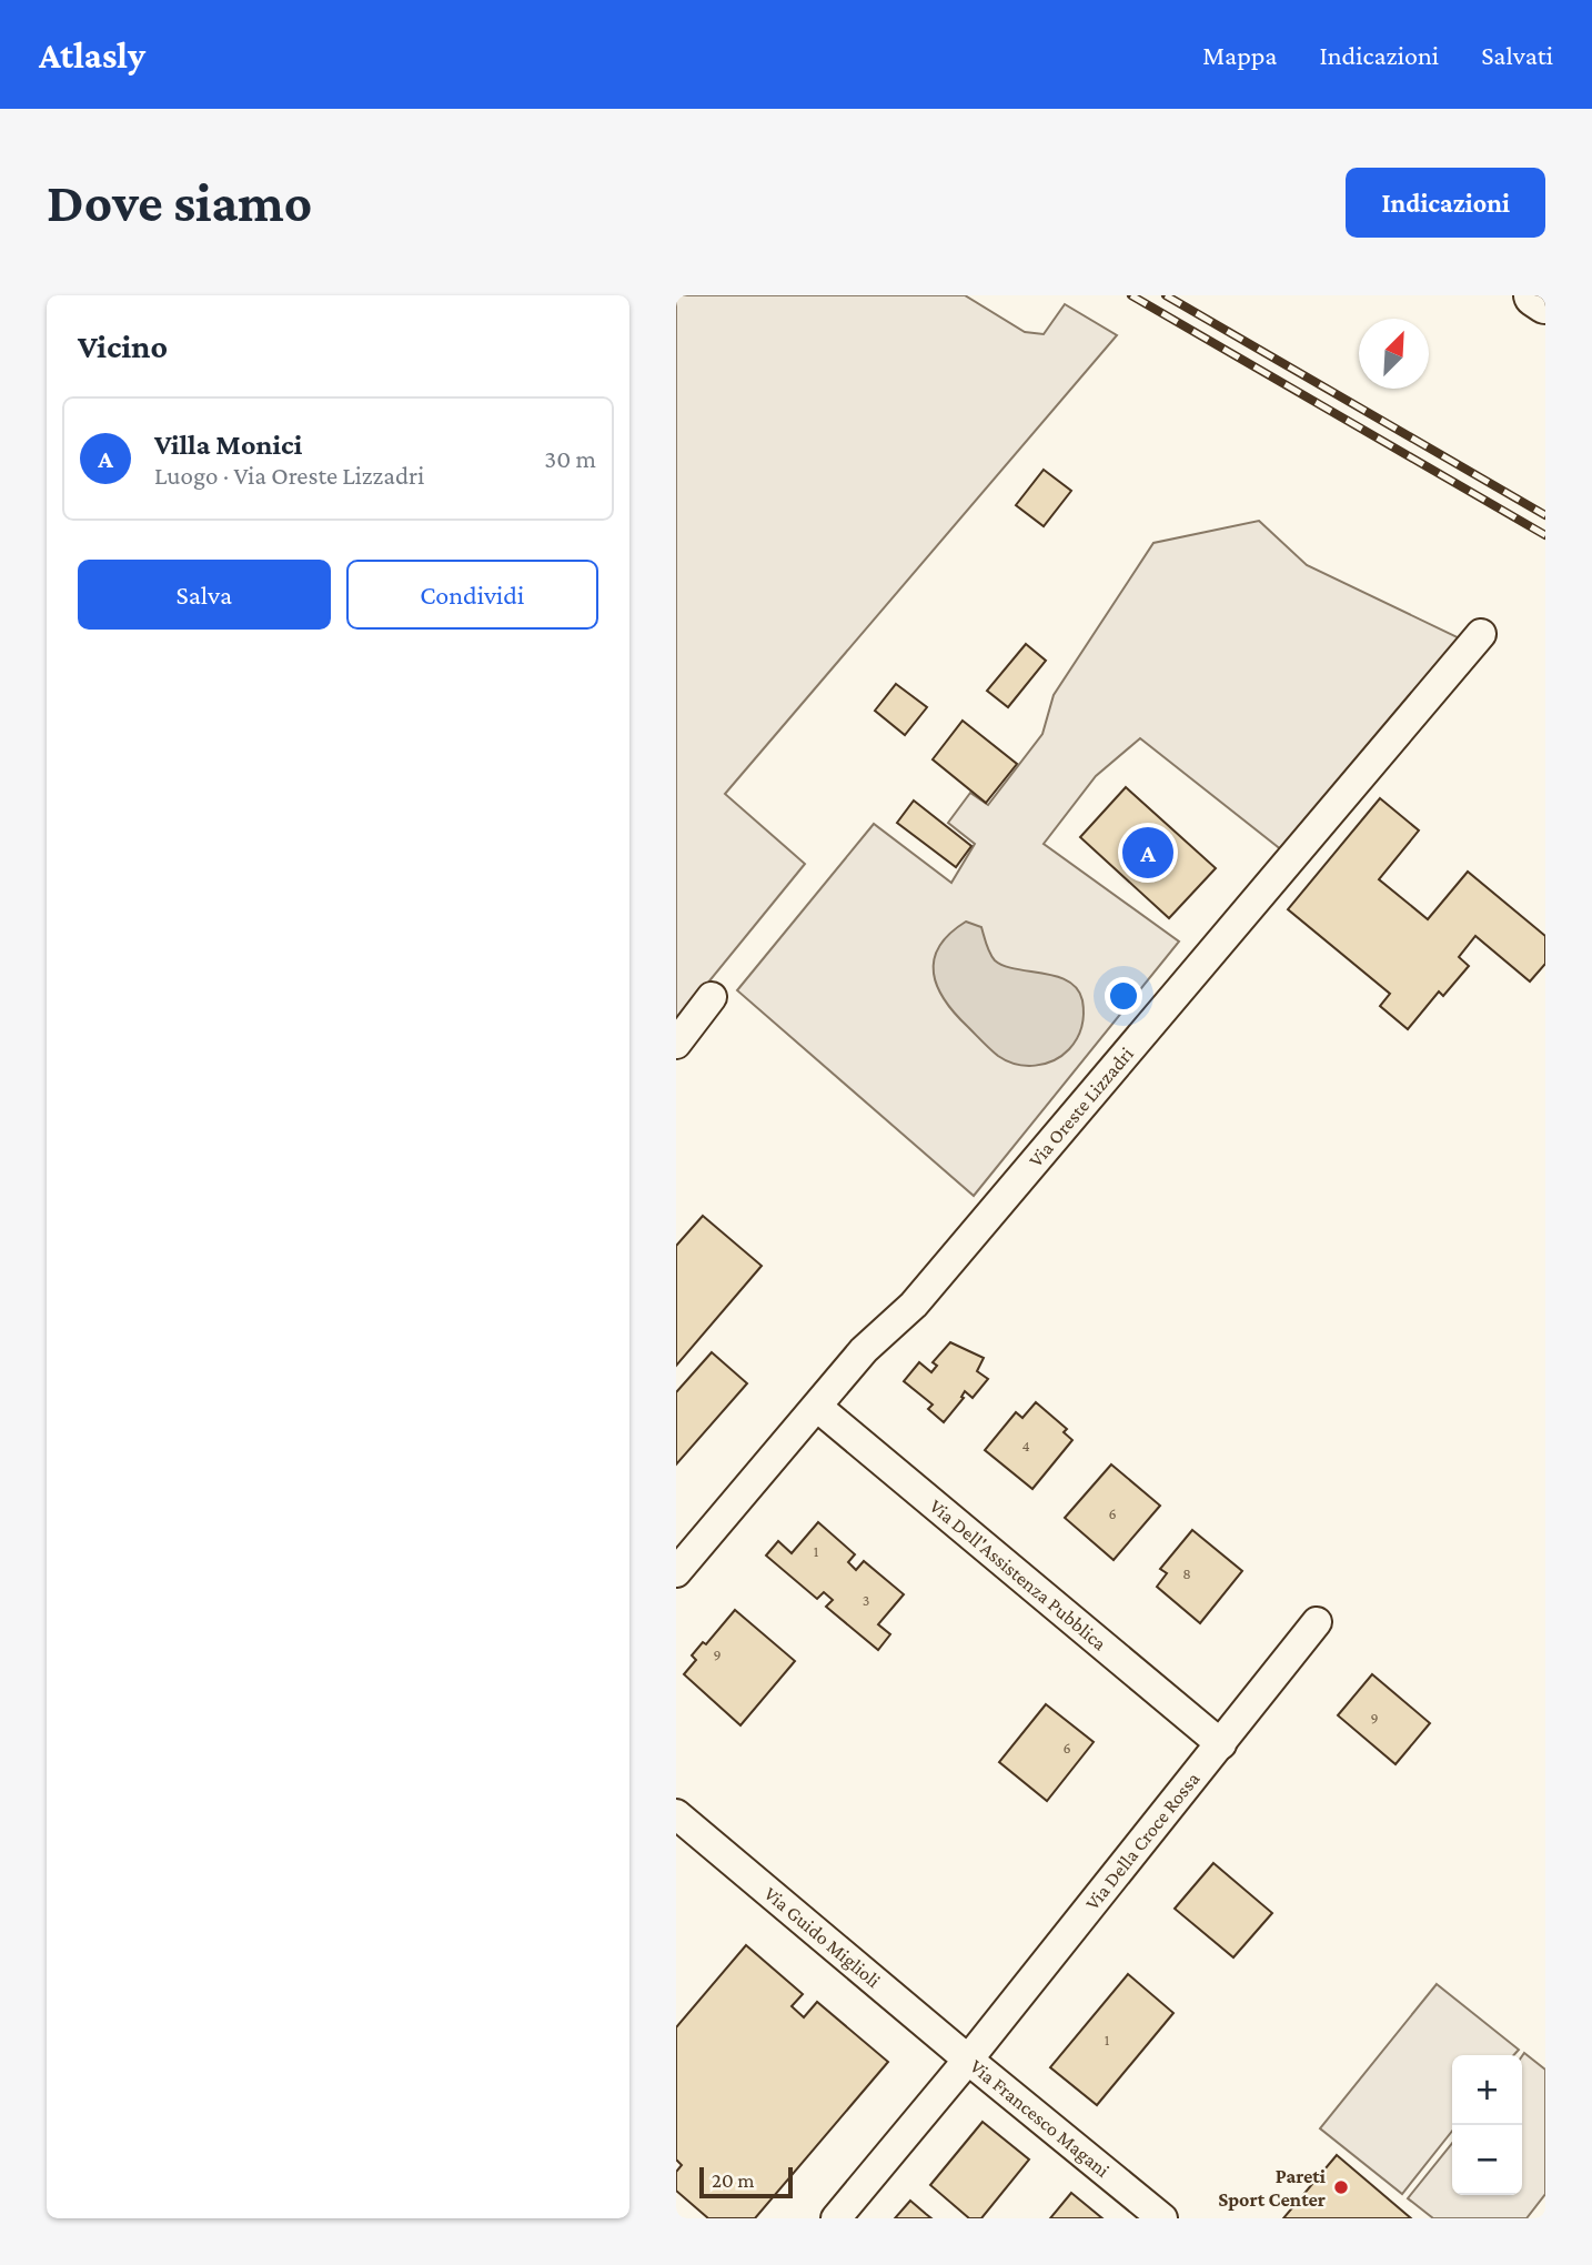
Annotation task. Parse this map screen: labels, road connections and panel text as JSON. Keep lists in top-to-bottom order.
{
  "streets": {
    "street": [
      "Via Oreste Lizzadri",
      "Via Dell'Assistenza Pubblica",
      "Via Della Croce Rossa",
      "Via Guido Miglioli",
      "Via Francesco Magani"
    ]
  },
  "crossings": [
    ["Via Oreste Lizzadri", "Via Dell'Assistenza Pubblica"],
    ["Via Dell'Assistenza Pubblica", "Via Della Croce Rossa"],
    ["Via Della Croce Rossa", "Via Guido Miglioli"],
    ["Via Della Croce Rossa", "Via Francesco Magani"],
    ["Via Guido Miglioli", "Via Francesco Magani"]
  ],
  "places": ["Pareti Sport Center"],
  "house_numbers": [
    "4",
    "6",
    "1",
    "8",
    "3",
    "9",
    "9",
    "6",
    "1"
  ],
  "scale_bar": "20 m",
  "north": "top right",
  "page": {
    "header": "Atlasly",
    "nav": ["Mappa", "Indicazioni", "Salvati"],
    "buttons": [
      "Indicazioni",
      ["Salva", "Condividi"]
    ],
    "title": "Dove siamo",
    "heading": "Vicino",
    "list": [
      {
        "mark": "A",
        "name": "Villa Monici",
        "note": "Luogo · Via Oreste Lizzadri",
        "value": "30 m"
      }
    ],
    "pins": "A",
    "map_buttons": ["+", "−"],
    "scale": "20 m"
  }
}
